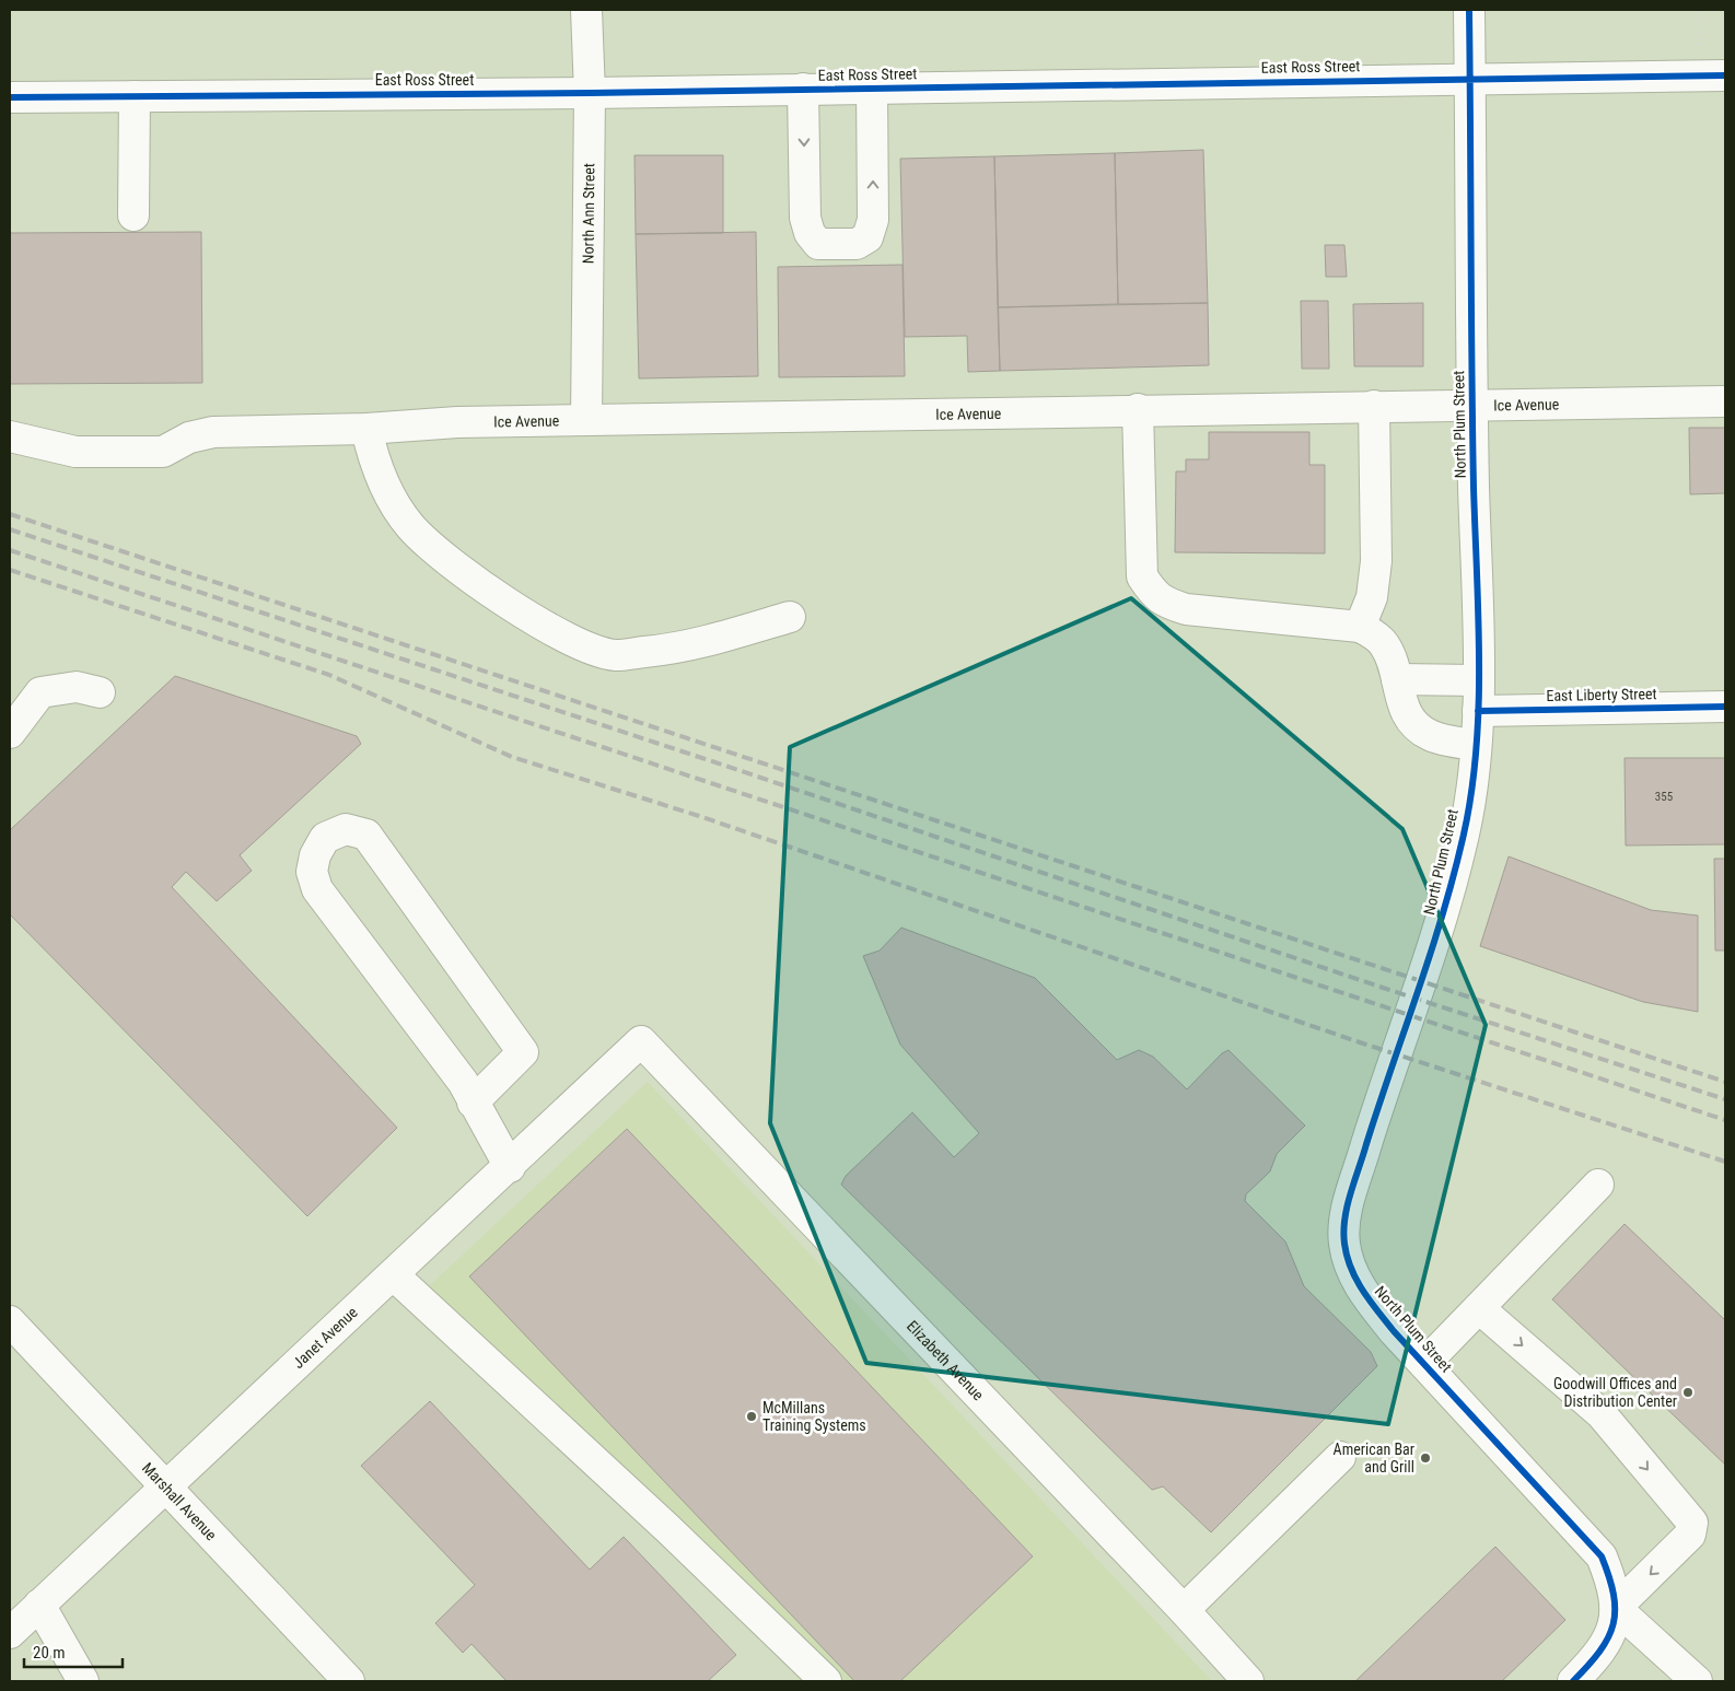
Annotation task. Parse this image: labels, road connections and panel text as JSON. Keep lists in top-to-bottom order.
{
  "streets": {
    "street": [
      "East Ross Street",
      "North Ann Street",
      "Ice Avenue",
      "North Plum Street",
      "East Liberty Street",
      "Janet Avenue",
      "Elizabeth Avenue",
      "Marshall Avenue"
    ]
  },
  "crossings": [
    ["East Ross Street", "North Ann Street"],
    ["East Ross Street", "North Plum Street"],
    ["North Ann Street", "Ice Avenue"],
    ["Ice Avenue", "North Plum Street"],
    ["North Plum Street", "East Liberty Street"],
    ["Janet Avenue", "Elizabeth Avenue"],
    ["Janet Avenue", "Marshall Avenue"]
  ],
  "places": ["Goodwill Offices and Distribution Center", "McMillans Training Systems", "American Bar and Grill"],
  "house_numbers": ["355"],
  "scale_bar": "20 m"
}
